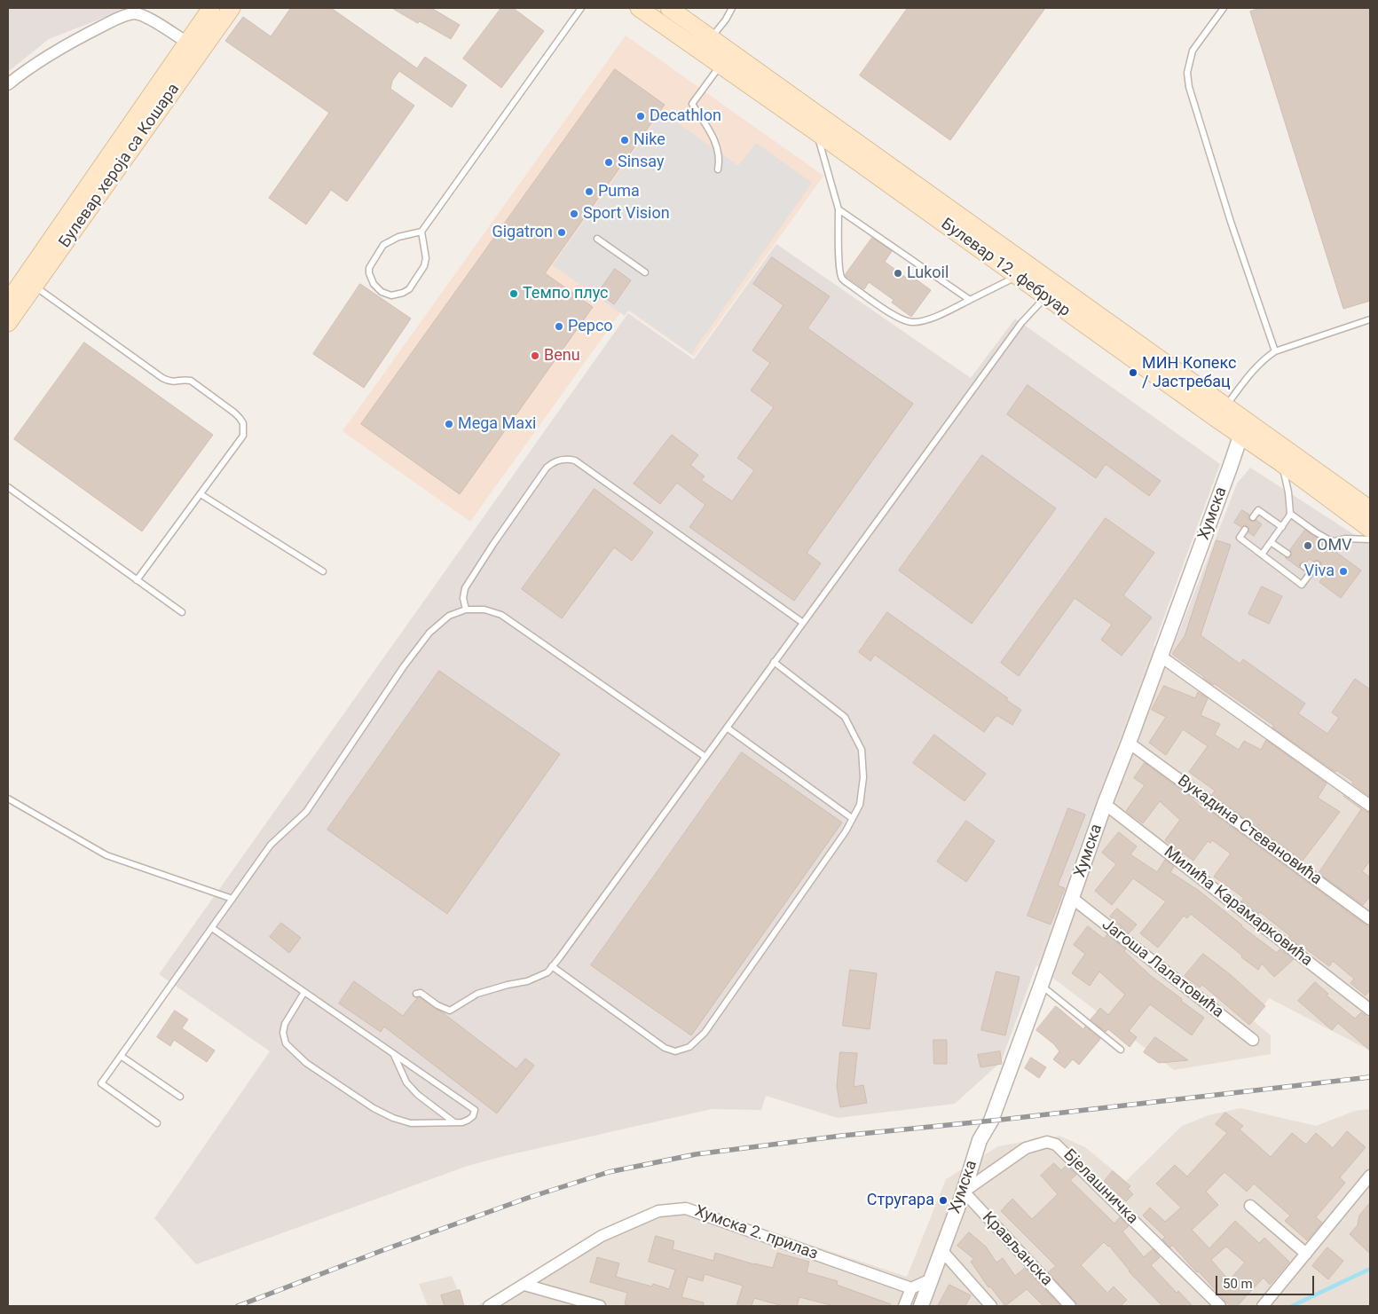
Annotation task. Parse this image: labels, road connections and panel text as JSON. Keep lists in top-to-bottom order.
{
  "streets": {
    "main road": ["Булевар хероја са Кошара", "Булевар 12. фебруар"],
    "street": [
      "Хумска",
      "Вукадина Стевановића",
      "Милића Карамарковића",
      "Јагоша Лалатовића",
      "Бјелашничка",
      "Хумска 2. прилаз",
      "Крављанска"
    ]
  },
  "crossings": [
    ["Булевар 12. фебруар", "Хумска"],
    ["Хумска", "Вукадина Стевановића"],
    ["Хумска", "Милића Карамарковића"],
    ["Хумска", "Јагоша Лалатовића"],
    ["Хумска", "Бјелашничка"],
    ["Хумска", "Крављанска"],
    ["Бјелашничка", "Крављанска"]
  ],
  "places": [
    "Decathlon",
    "Nike",
    "Sinsay",
    "Puma",
    "Sport Vision",
    "Gigatron",
    "Lukoil",
    "Темпо плус",
    "Pepco",
    "Benu",
    "МИН Копекс / Јастребац",
    "Mega Maxi",
    "OMV",
    "Viva",
    "Стругара"
  ],
  "scale_bar": "50 m"
}
